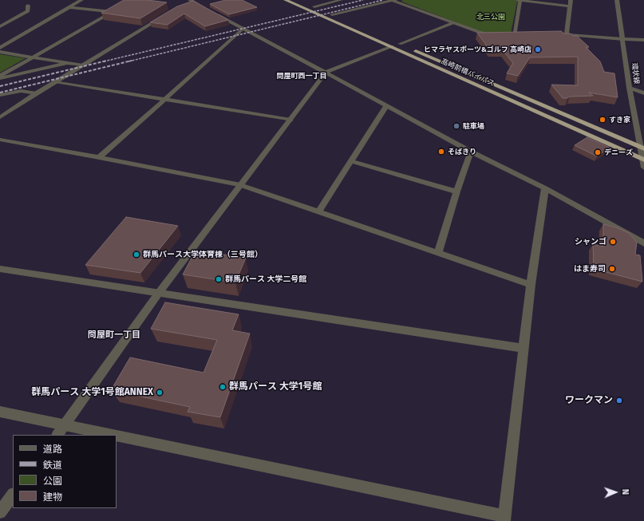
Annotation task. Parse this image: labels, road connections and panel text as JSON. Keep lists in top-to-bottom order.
{
  "streets": {
    "highway": ["高崎前橋バイパス"],
    "street": ["環状線"]
  },
  "crossings": [
    ["高崎前橋バイパス", "環状線"]
  ],
  "districts": ["問屋町西一丁目", "問屋町一丁目"],
  "parks": ["北三公園"],
  "places": [
    "ヒマラヤスポーツ&ゴルフ 高崎店",
    "すき家",
    "駐車場",
    "そばきり",
    "デニーズ",
    "シャンゴ",
    "群馬パース大学体育棟（三号館）",
    "はま寿司",
    "群馬パース 大学二号館",
    "群馬パース 大学1号館",
    "群馬パース 大学1号館ANNEX",
    "ワークマン"
  ],
  "legend": [
    "道路",
    "鉄道",
    "公園",
    "建物"
  ],
  "north": "right"
}
